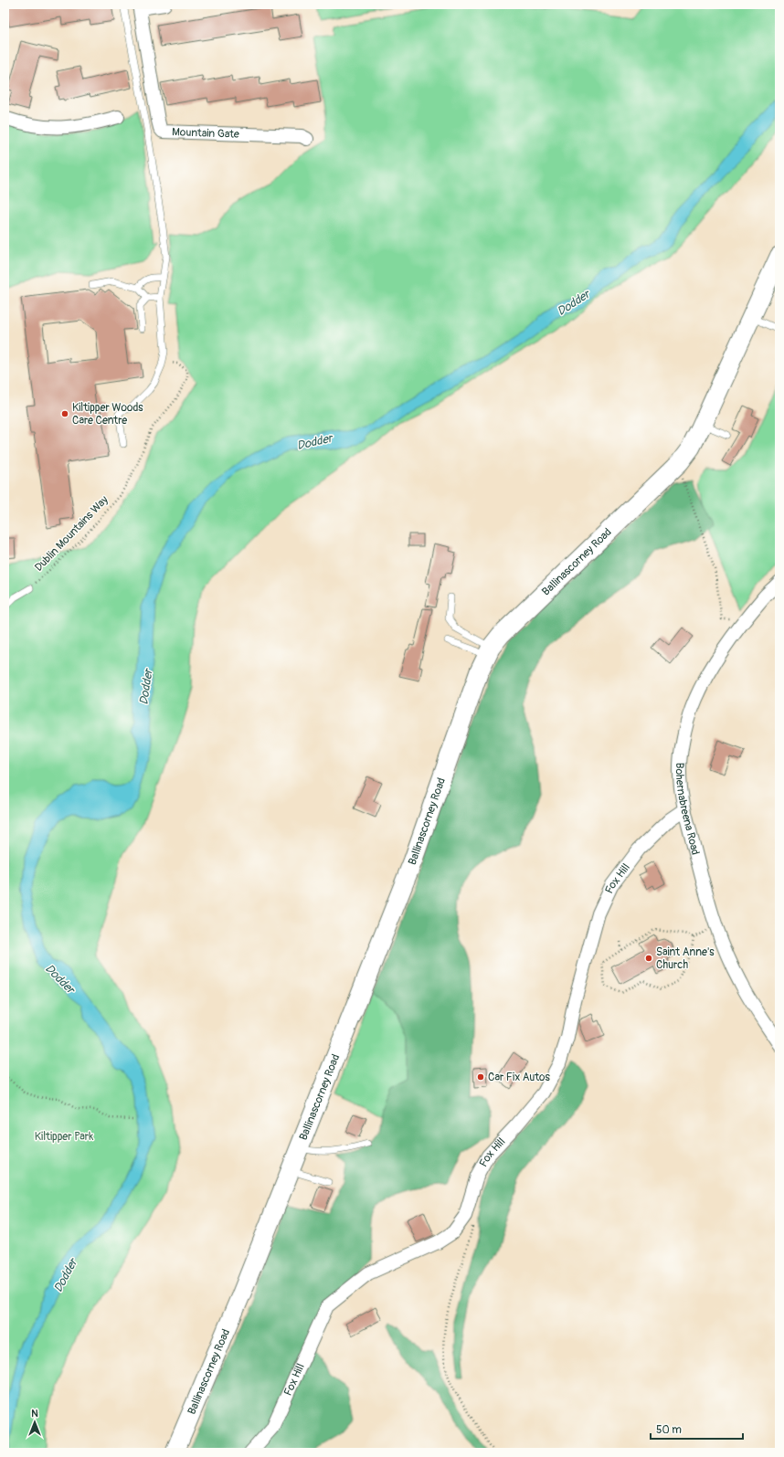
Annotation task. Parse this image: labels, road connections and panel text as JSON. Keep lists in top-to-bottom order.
{
  "streets": {
    "main road": ["Ballinascorney Road"],
    "street": ["Mountain Gate", "Bohernabreena Road", "Fox Hill"],
    "path": ["Dublin Mountains Way"]
  },
  "crossings": [
    ["Bohernabreena Road", "Fox Hill"]
  ],
  "water": ["Dodder"],
  "parks": ["Kiltipper Park"],
  "places": ["Kiltipper Woods Care Centre", "Saint Anne's Church", "Car Fix Autos"],
  "scale_bar": "50 m",
  "north": "top"
}
